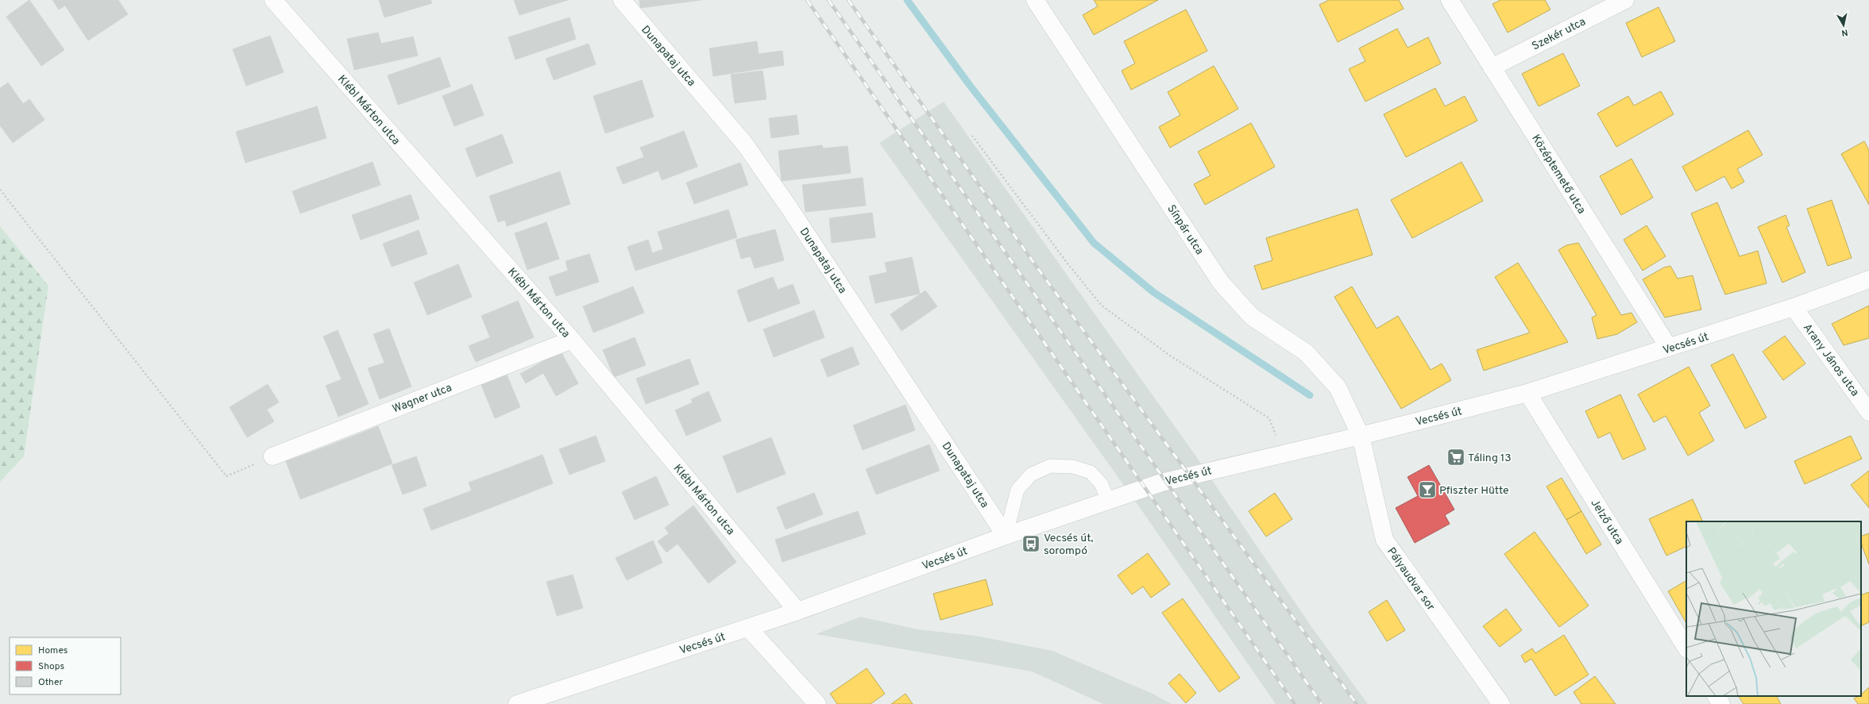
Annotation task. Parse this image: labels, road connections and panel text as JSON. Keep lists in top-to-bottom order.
{
  "streets": {
    "street": [
      "Szekér utca",
      "Dunapataj utca",
      "Klébl Márton utca",
      "Középtemető utca",
      "Sínpár utca",
      "Vecsés út",
      "Arany János utca",
      "Wagner utca",
      "Jelző utca",
      "Pályaudvar sor"
    ]
  },
  "crossings": [
    ["Szekér utca", "Középtemető utca"],
    ["Dunapataj utca", "Vecsés út"],
    ["Klébl Márton utca", "Vecsés út"],
    ["Klébl Márton utca", "Wagner utca"],
    ["Középtemető utca", "Vecsés út"],
    ["Sínpár utca", "Vecsés út"],
    ["Sínpár utca", "Pályaudvar sor"],
    ["Vecsés út", "Arany János utca"],
    ["Vecsés út", "Jelző utca"],
    ["Vecsés út", "Pályaudvar sor"]
  ],
  "places": {
    "supermarket": ["Táling 13"],
    "bar": ["Pfiszter Hütte"],
    "bus stop": ["Vecsés út, sorompó"]
  },
  "legend": ["Homes", "Shops", "Other"],
  "north": "bottom"
}
